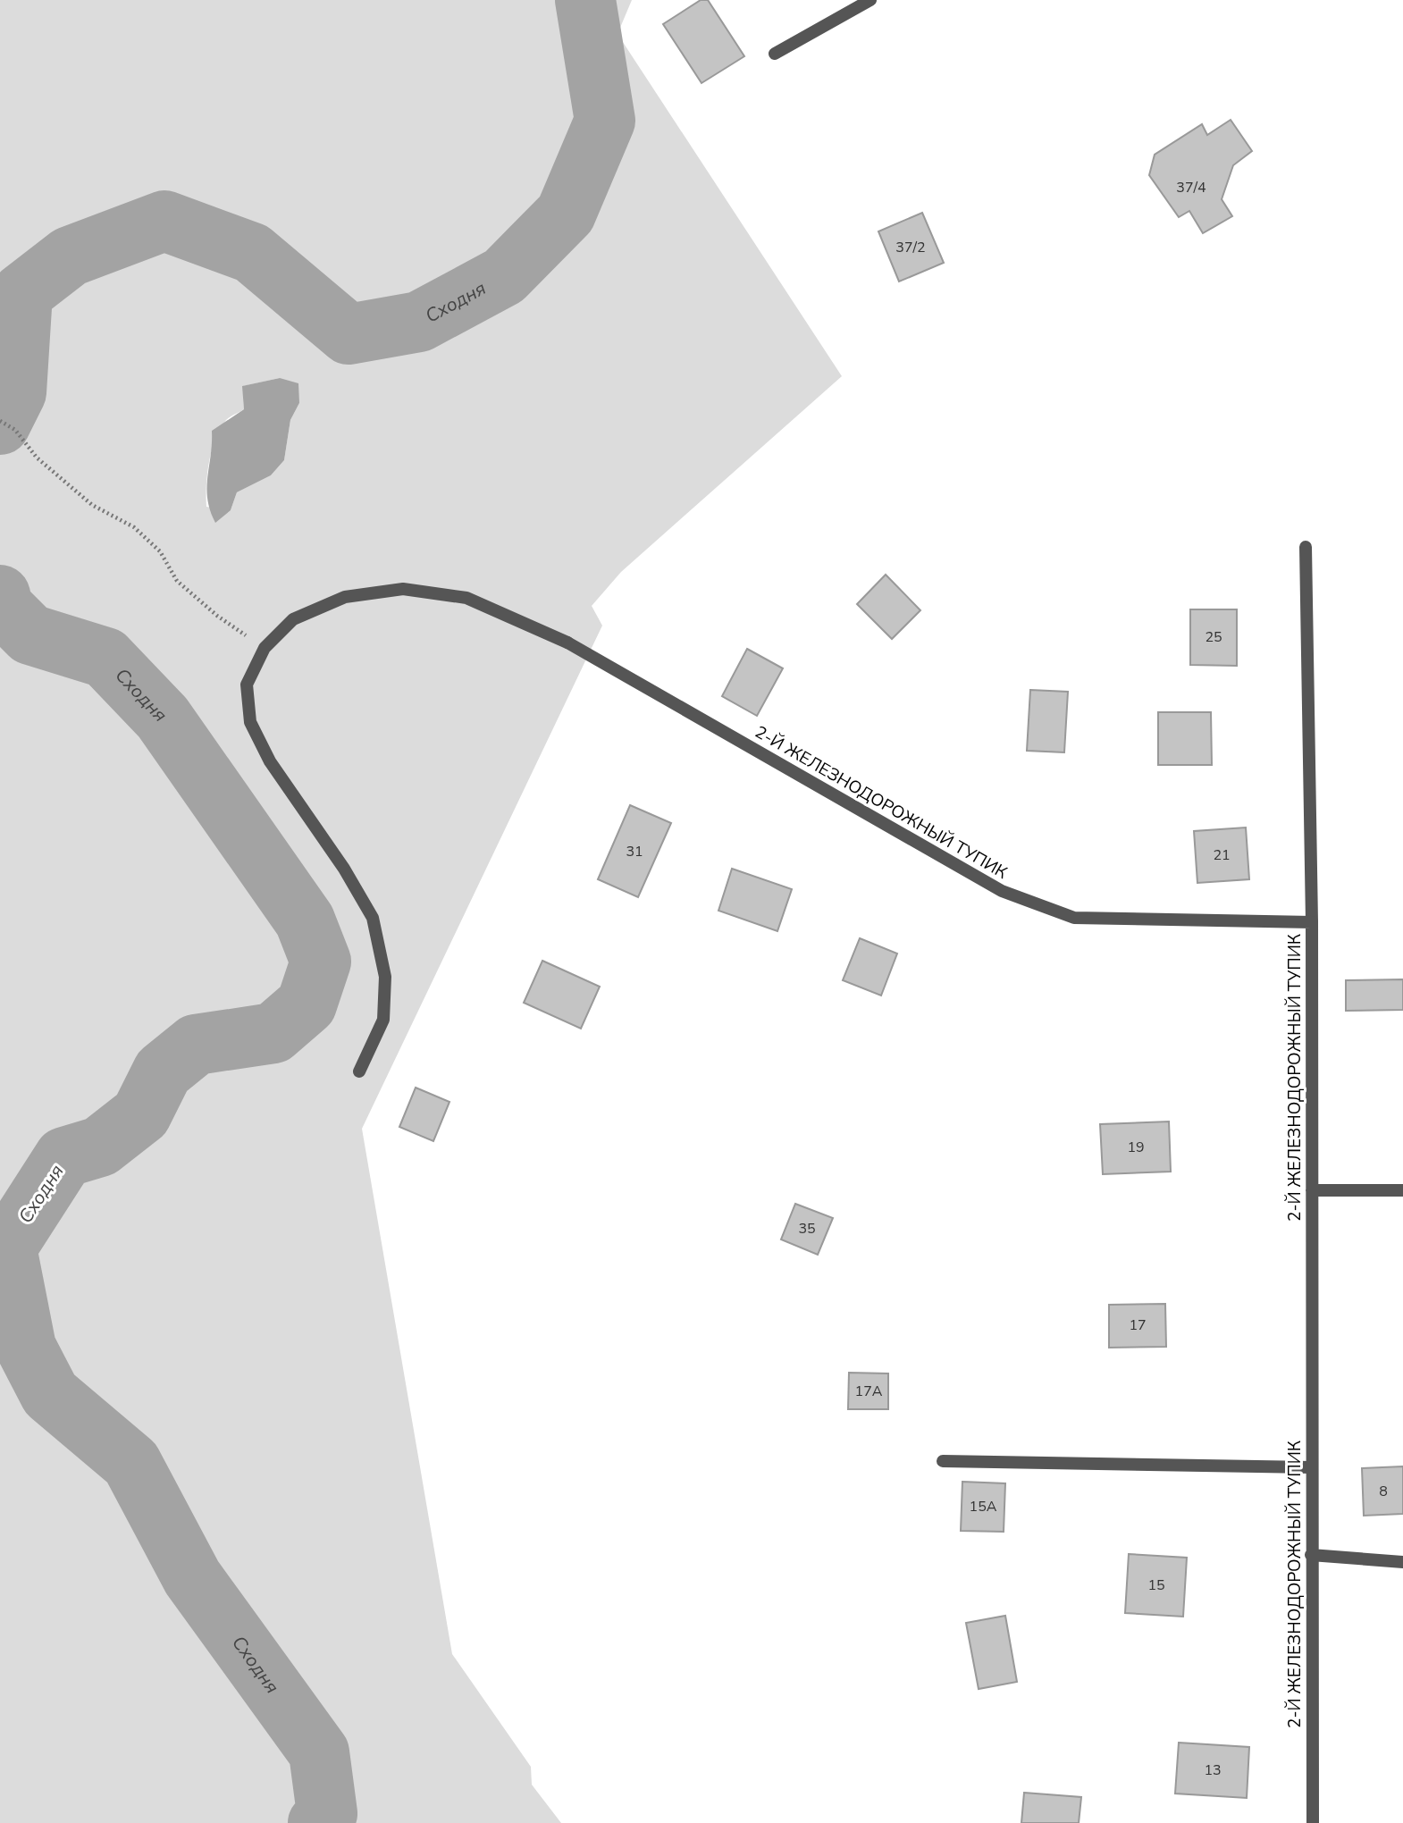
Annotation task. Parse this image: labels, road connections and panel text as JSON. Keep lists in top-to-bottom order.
{
  "streets": {
    "street": ["2-Й ЖЕЛЕЗНОДОРОЖНЫЙ ТУПИК"]
  },
  "water": ["Сходня"],
  "house_numbers": [
    "37/4",
    "37/2",
    "25",
    "31",
    "21",
    "19",
    "35",
    "17",
    "17А",
    "8",
    "15А",
    "15",
    "13"
  ]
}
